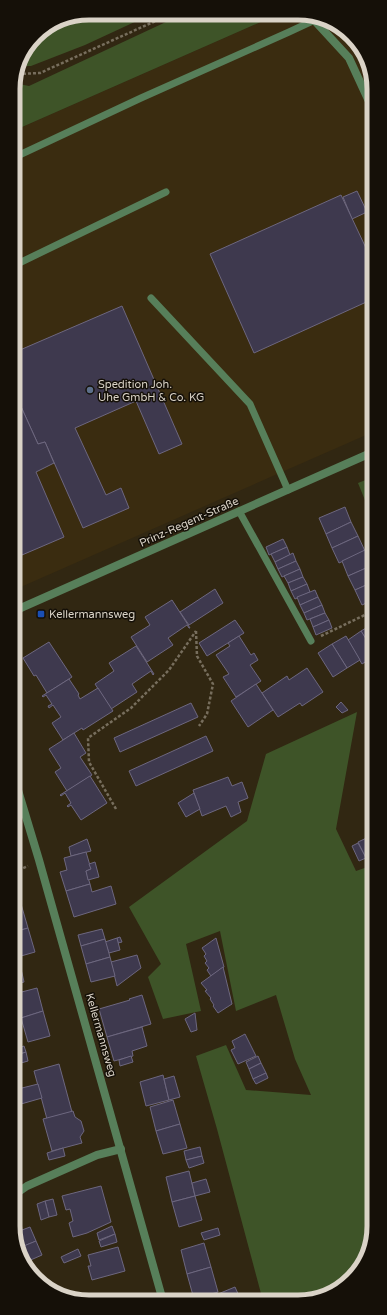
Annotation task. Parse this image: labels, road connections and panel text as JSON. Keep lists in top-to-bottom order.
{
  "streets": {
    "street": ["Prinz-Regent-Straße", "Kellermannsweg"]
  },
  "places": {
    "other": ["Spedition Joh. Uhe GmbH & Co. KG"],
    "transit": ["Kellermannsweg"]
  }
}
